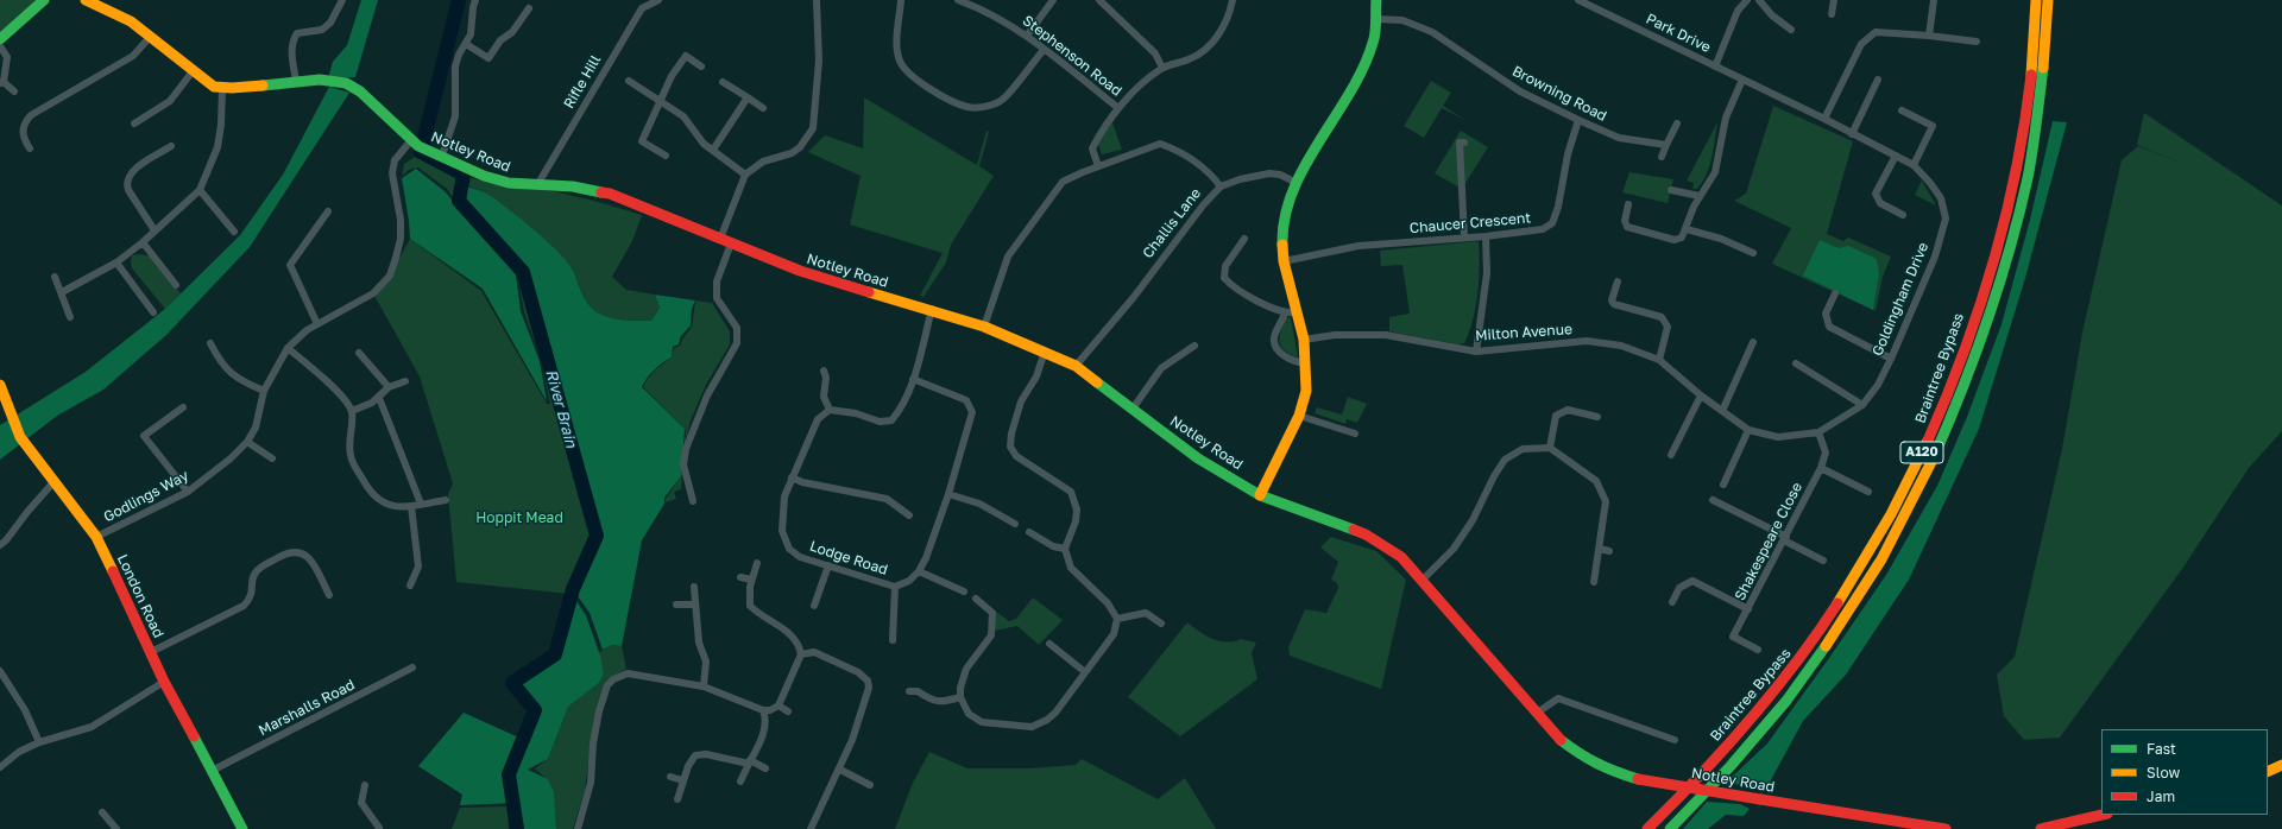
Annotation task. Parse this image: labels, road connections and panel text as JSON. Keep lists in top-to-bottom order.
{
  "streets": {
    "main road": [
      "Notley Road",
      "Braintree Bypass",
      "A120",
      "London Road"
    ],
    "street": [
      "Park Drive",
      "Stephenson Road",
      "Rifle Hill",
      "Browning Road",
      "Challis Lane",
      "Chaucer Crescent",
      "Goldingham Drive",
      "Milton Avenue",
      "Godlings Way",
      "Shakespeare Close",
      "Lodge Road",
      "Marshalls Road"
    ]
  },
  "crossings": [
    ["Park Drive", "Goldingham Drive"],
    ["Rifle Hill", "Notley Road"],
    ["Browning Road", "Chaucer Crescent"],
    ["Notley Road", "Challis Lane"],
    ["Notley Road", "Godlings Way"],
    ["Goldingham Drive", "Milton Avenue"],
    ["Goldingham Drive", "Shakespeare Close"],
    ["Godlings Way", "London Road"],
    ["London Road", "Marshalls Road"]
  ],
  "water": ["River Brain"],
  "parks": ["Hoppit Mead"],
  "legend": ["Fast", "Slow", "Jam"]
}
